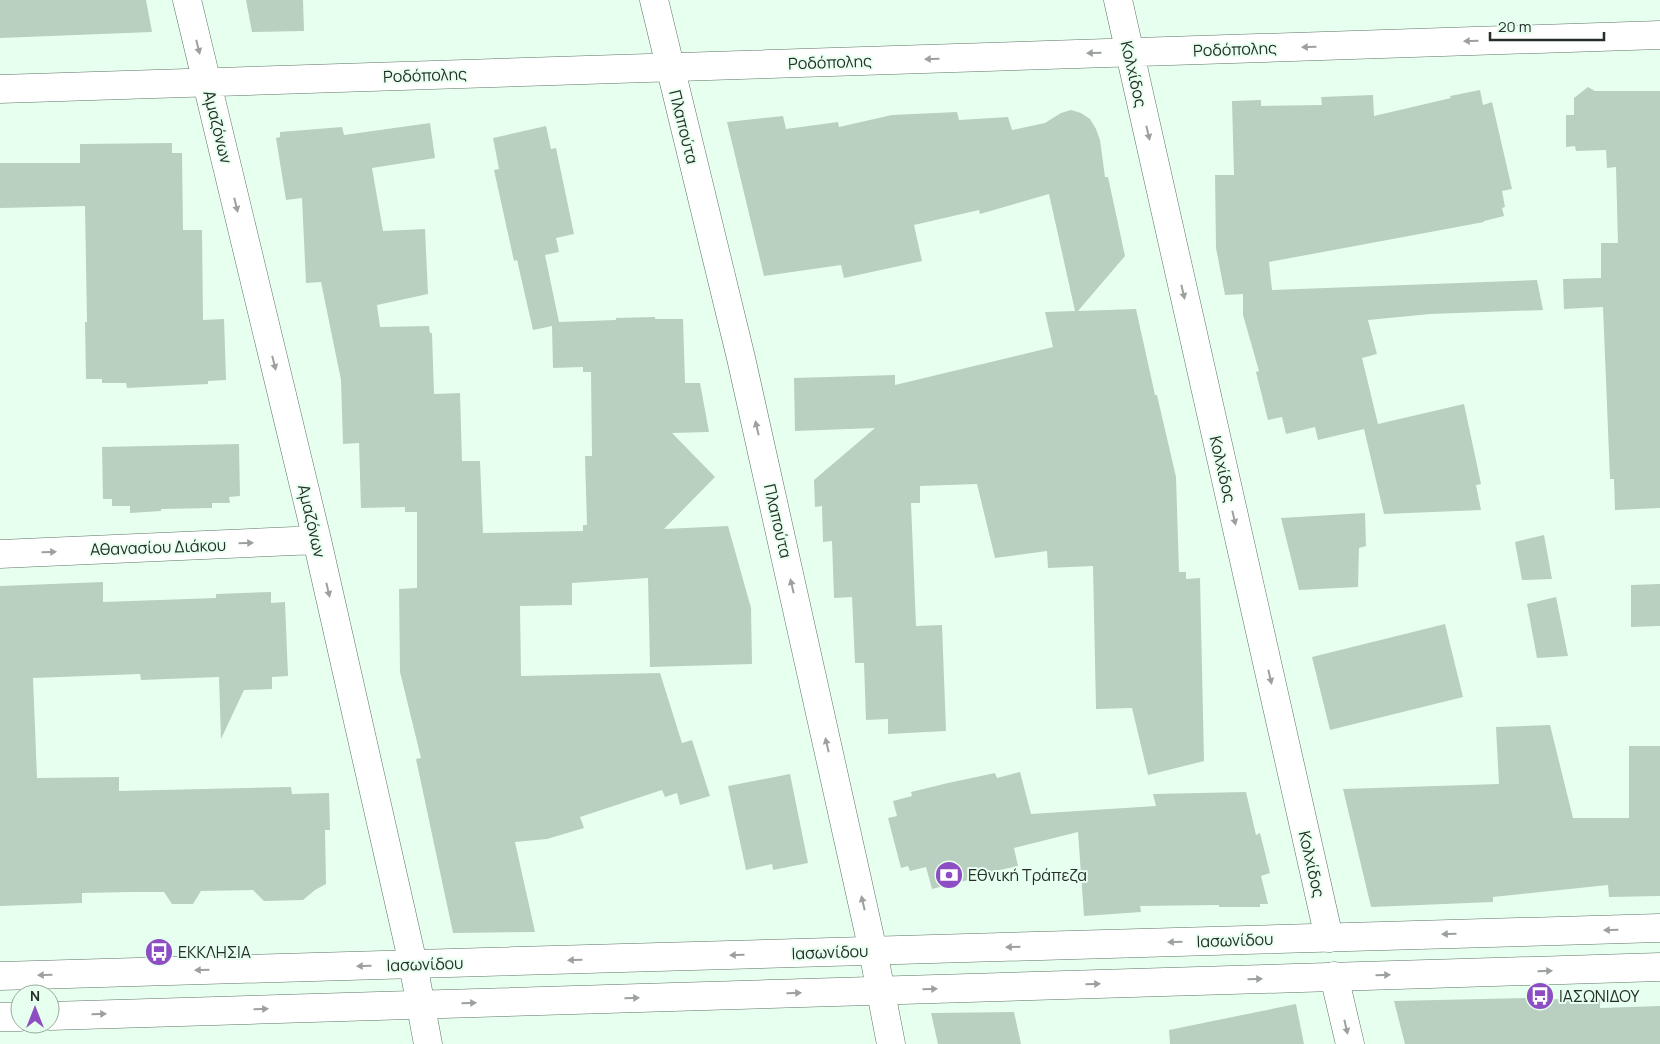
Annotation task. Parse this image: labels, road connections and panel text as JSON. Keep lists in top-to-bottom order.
{
  "streets": {
    "street": [
      "Ροδόπολης",
      "Κολχίδος",
      "Αμαζόνων",
      "Πλαπούτα",
      "Αθανασίου Διάκου",
      "Ιασωνίδου"
    ]
  },
  "crossings": [
    ["Ροδόπολης", "Κολχίδος"],
    ["Ροδόπολης", "Αμαζόνων"],
    ["Ροδόπολης", "Πλαπούτα"],
    ["Κολχίδος", "Ιασωνίδου"],
    ["Αμαζόνων", "Αθανασίου Διάκου"],
    ["Αμαζόνων", "Ιασωνίδου"],
    ["Πλαπούτα", "Ιασωνίδου"]
  ],
  "one_way": [
    "Ροδόπολης",
    "Κολχίδος",
    "Αμαζόνων",
    "Πλαπούτα",
    "Αθανασίου Διάκου"
  ],
  "places": {
    "bank": ["Εθνική Τράπεζα"],
    "bus stop": ["ΕΚΚΛΗΣΙΑ", "ΙΑΣΩΝΙΔΟΥ"]
  },
  "scale_bar": "20 m",
  "north": "top"
}
